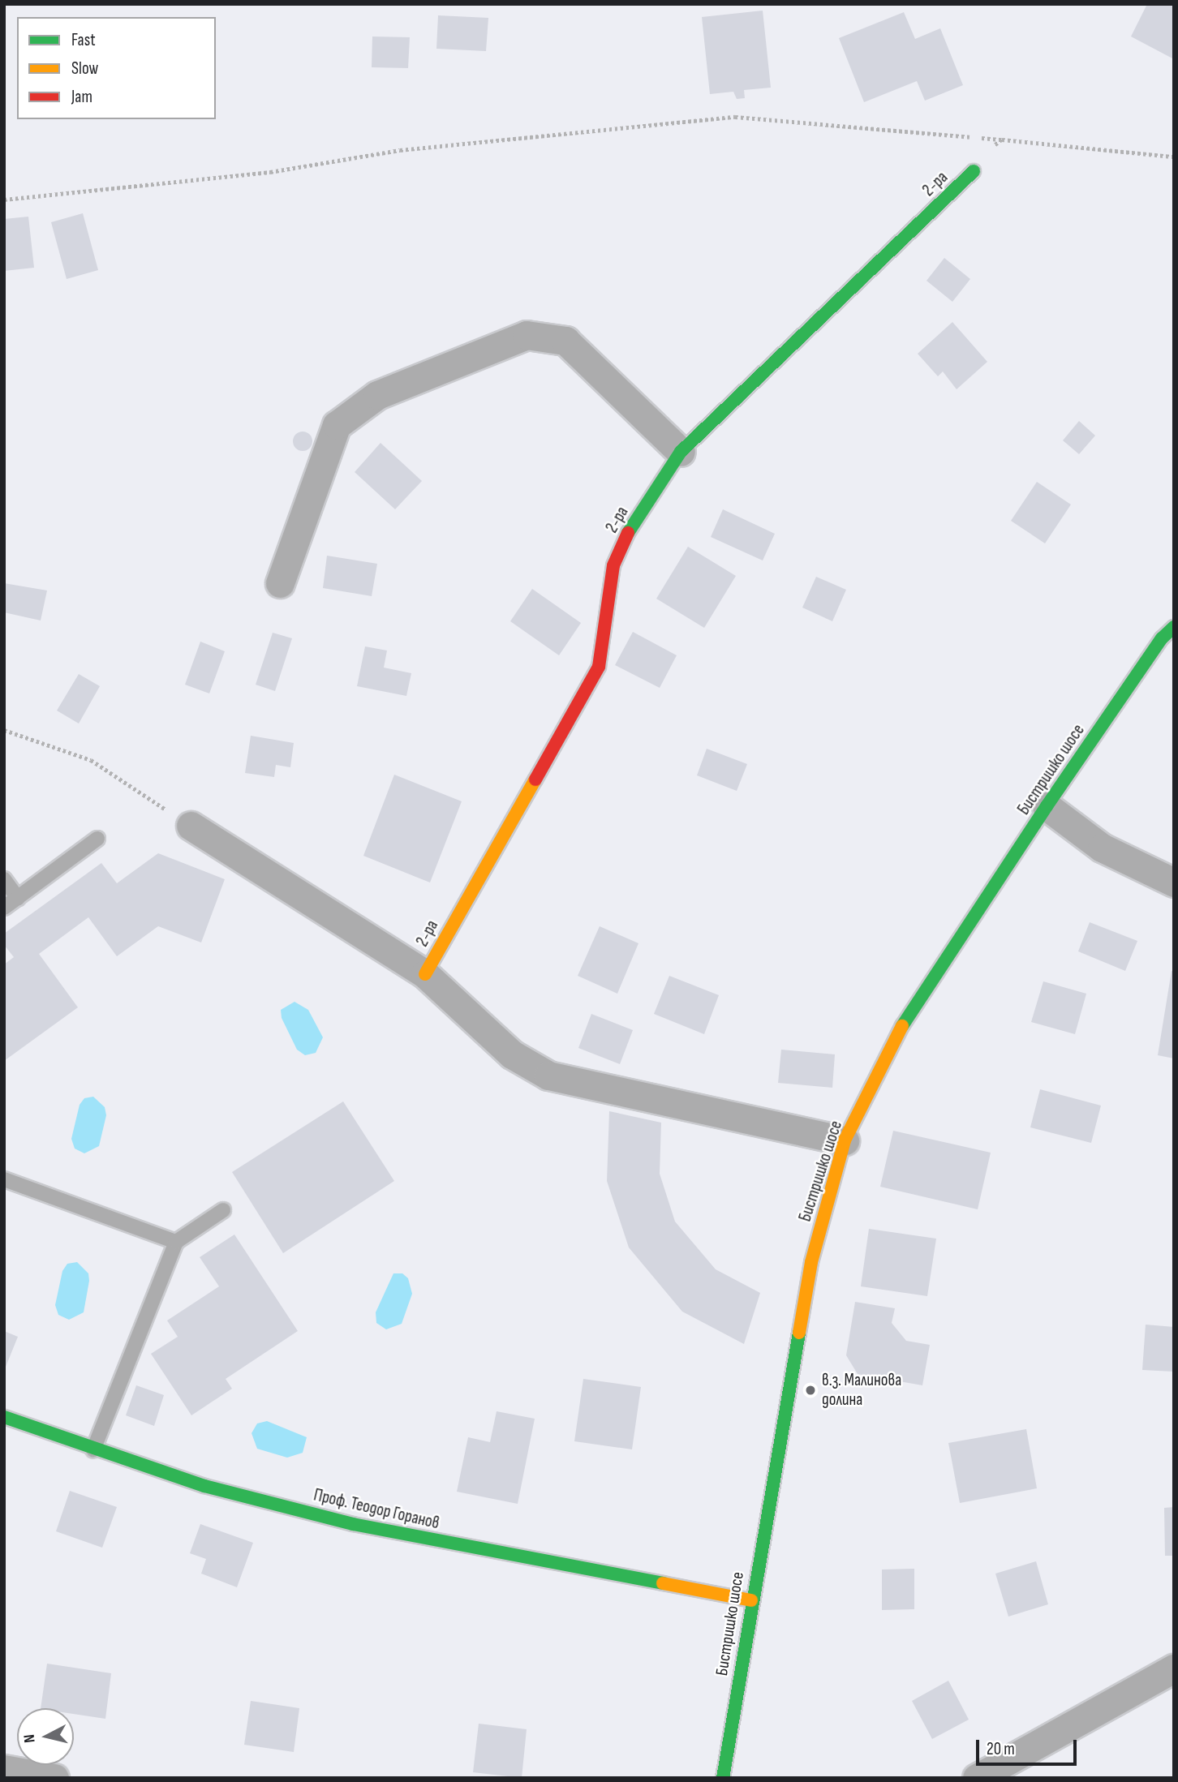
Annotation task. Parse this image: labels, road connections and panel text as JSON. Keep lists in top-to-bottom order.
{
  "streets": {
    "street": ["2-ра", "Бистришко шосе", "Проф. Теодор Горанов"]
  },
  "crossings": [
    ["Бистришко шосе", "Проф. Теодор Горанов"]
  ],
  "places": ["в.з. Малинова долина"],
  "legend": ["Fast", "Slow", "Jam"],
  "scale_bar": "20 m",
  "north": "left"
}
